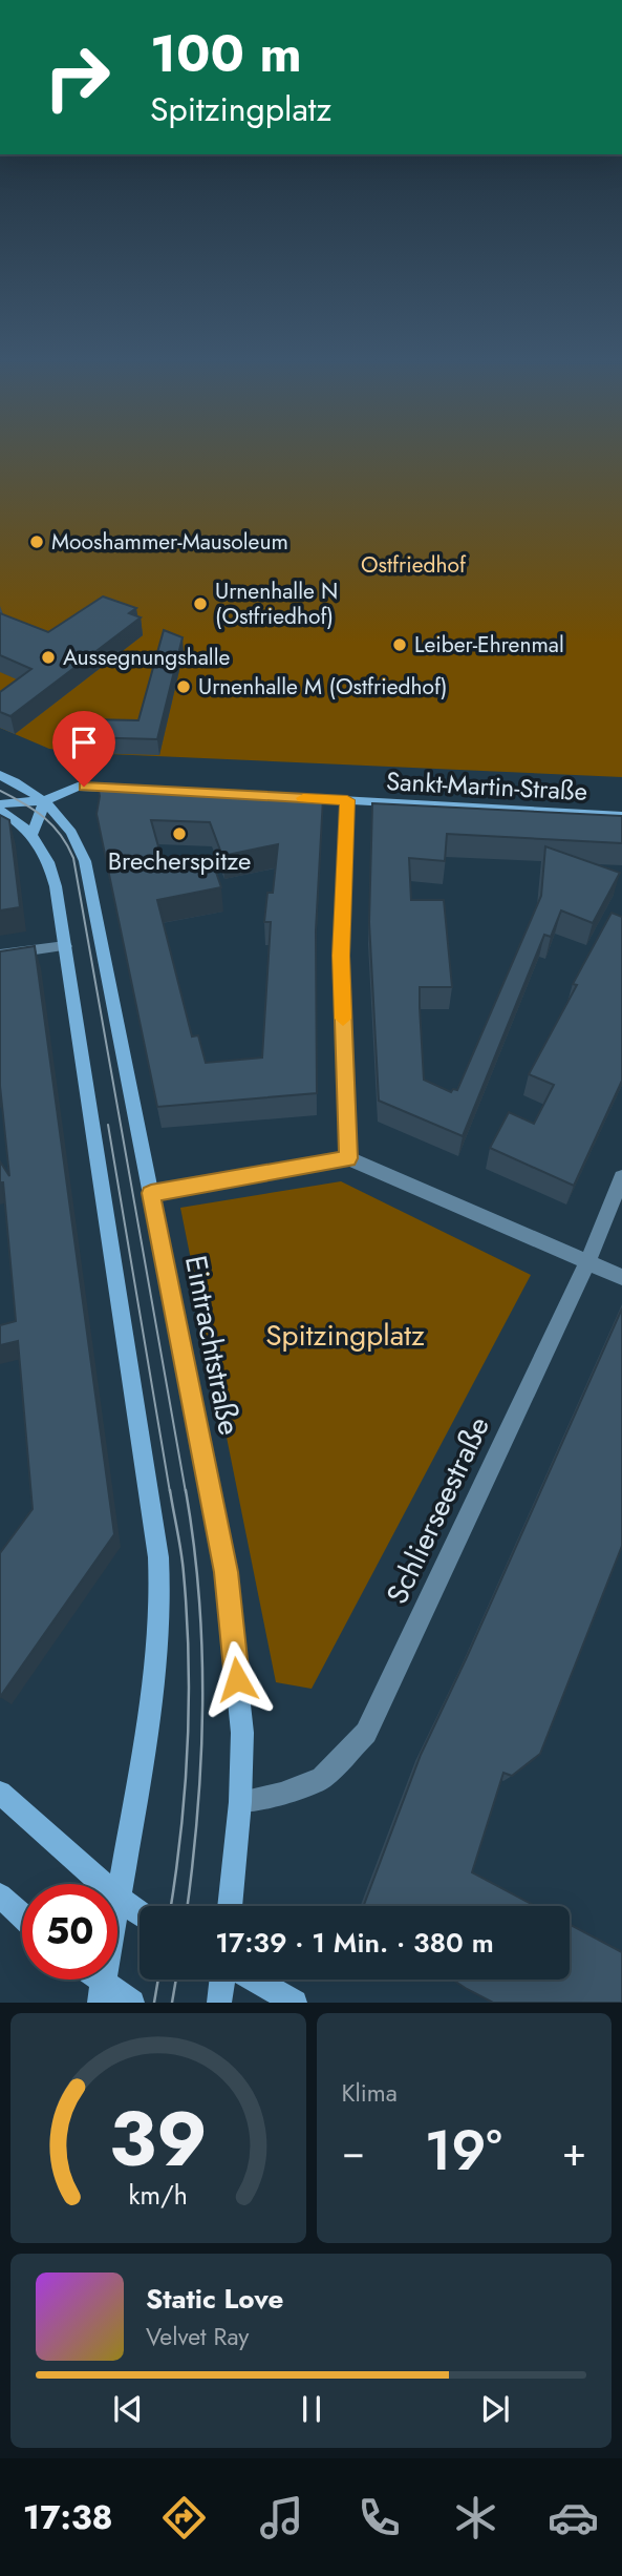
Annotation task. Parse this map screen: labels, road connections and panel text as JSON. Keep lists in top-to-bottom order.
{
  "streets": {
    "main road": ["Sankt-Martin-Straße", "Eintrachtstraße"],
    "street": ["Schlierseestraße"]
  },
  "crossings": [
    ["Eintrachtstraße", "Schlierseestraße"]
  ],
  "parks": ["Ostfriedhof", "Spitzingplatz"],
  "places": [
    "Mooshammer-Mausoleum",
    "Urnenhalle N (Ostfriedhof)",
    "Leiber-Ehrenmal",
    "Aussegnungshalle",
    "Urnenhalle M (Ostfriedhof)",
    "Brecherspitze"
  ],
  "page": {
    "turn": ["100 m", "Spitzingplatz"],
    "limit": "50",
    "trip": "17:39 · 1 Min. · 380 m",
    "tile": "Klima",
    "heat": ["−", "19°", "+"],
    "song": ["Static Love", "Velvet Ray"],
    "tabs": "17:38",
    "gauge": ["39", "km/h"]
  }
}
